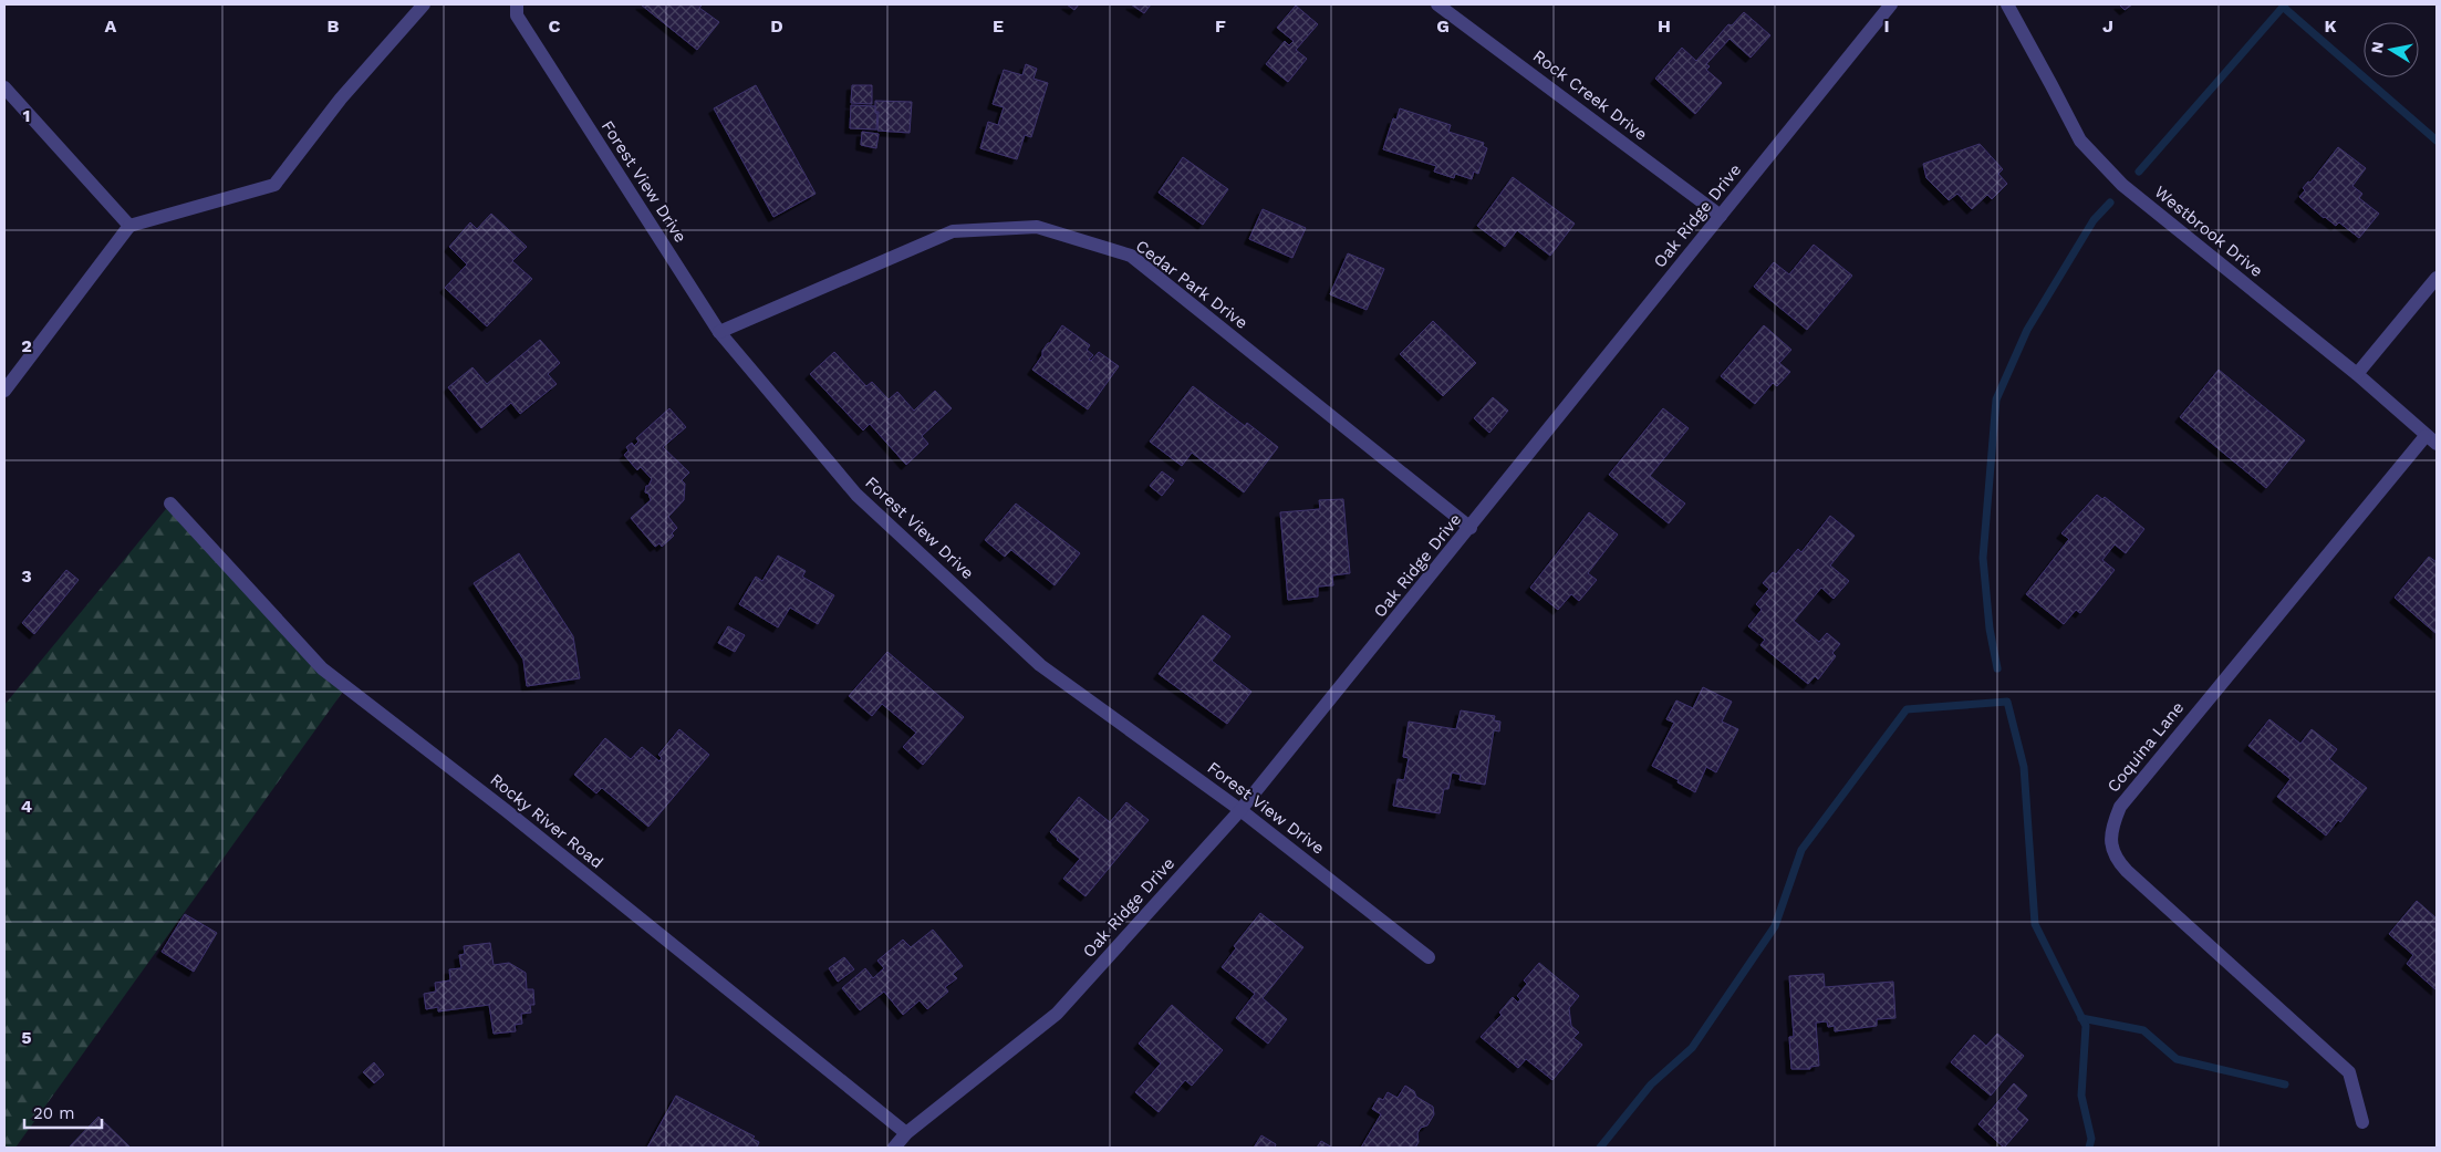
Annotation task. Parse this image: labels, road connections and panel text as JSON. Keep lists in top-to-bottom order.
{
  "streets": {
    "street": [
      "Rock Creek Drive",
      "Forest View Drive",
      "Oak Ridge Drive",
      "Westbrook Drive",
      "Cedar Park Drive",
      "Coquina Lane",
      "Rocky River Road"
    ]
  },
  "crossings": [
    ["Rock Creek Drive", "Oak Ridge Drive"],
    ["Forest View Drive", "Oak Ridge Drive"],
    ["Forest View Drive", "Cedar Park Drive"],
    ["Oak Ridge Drive", "Cedar Park Drive"],
    ["Oak Ridge Drive", "Rocky River Road"],
    ["Westbrook Drive", "Coquina Lane"]
  ],
  "scale_bar": "20 m",
  "north": "left",
  "grid": {
    "columns": [
      "A",
      "B",
      "C",
      "D",
      "E",
      "F",
      "G",
      "H",
      "I",
      "J",
      "K"
    ],
    "rows": [
      "1",
      "2",
      "3",
      "4",
      "5"
    ]
  }
}
